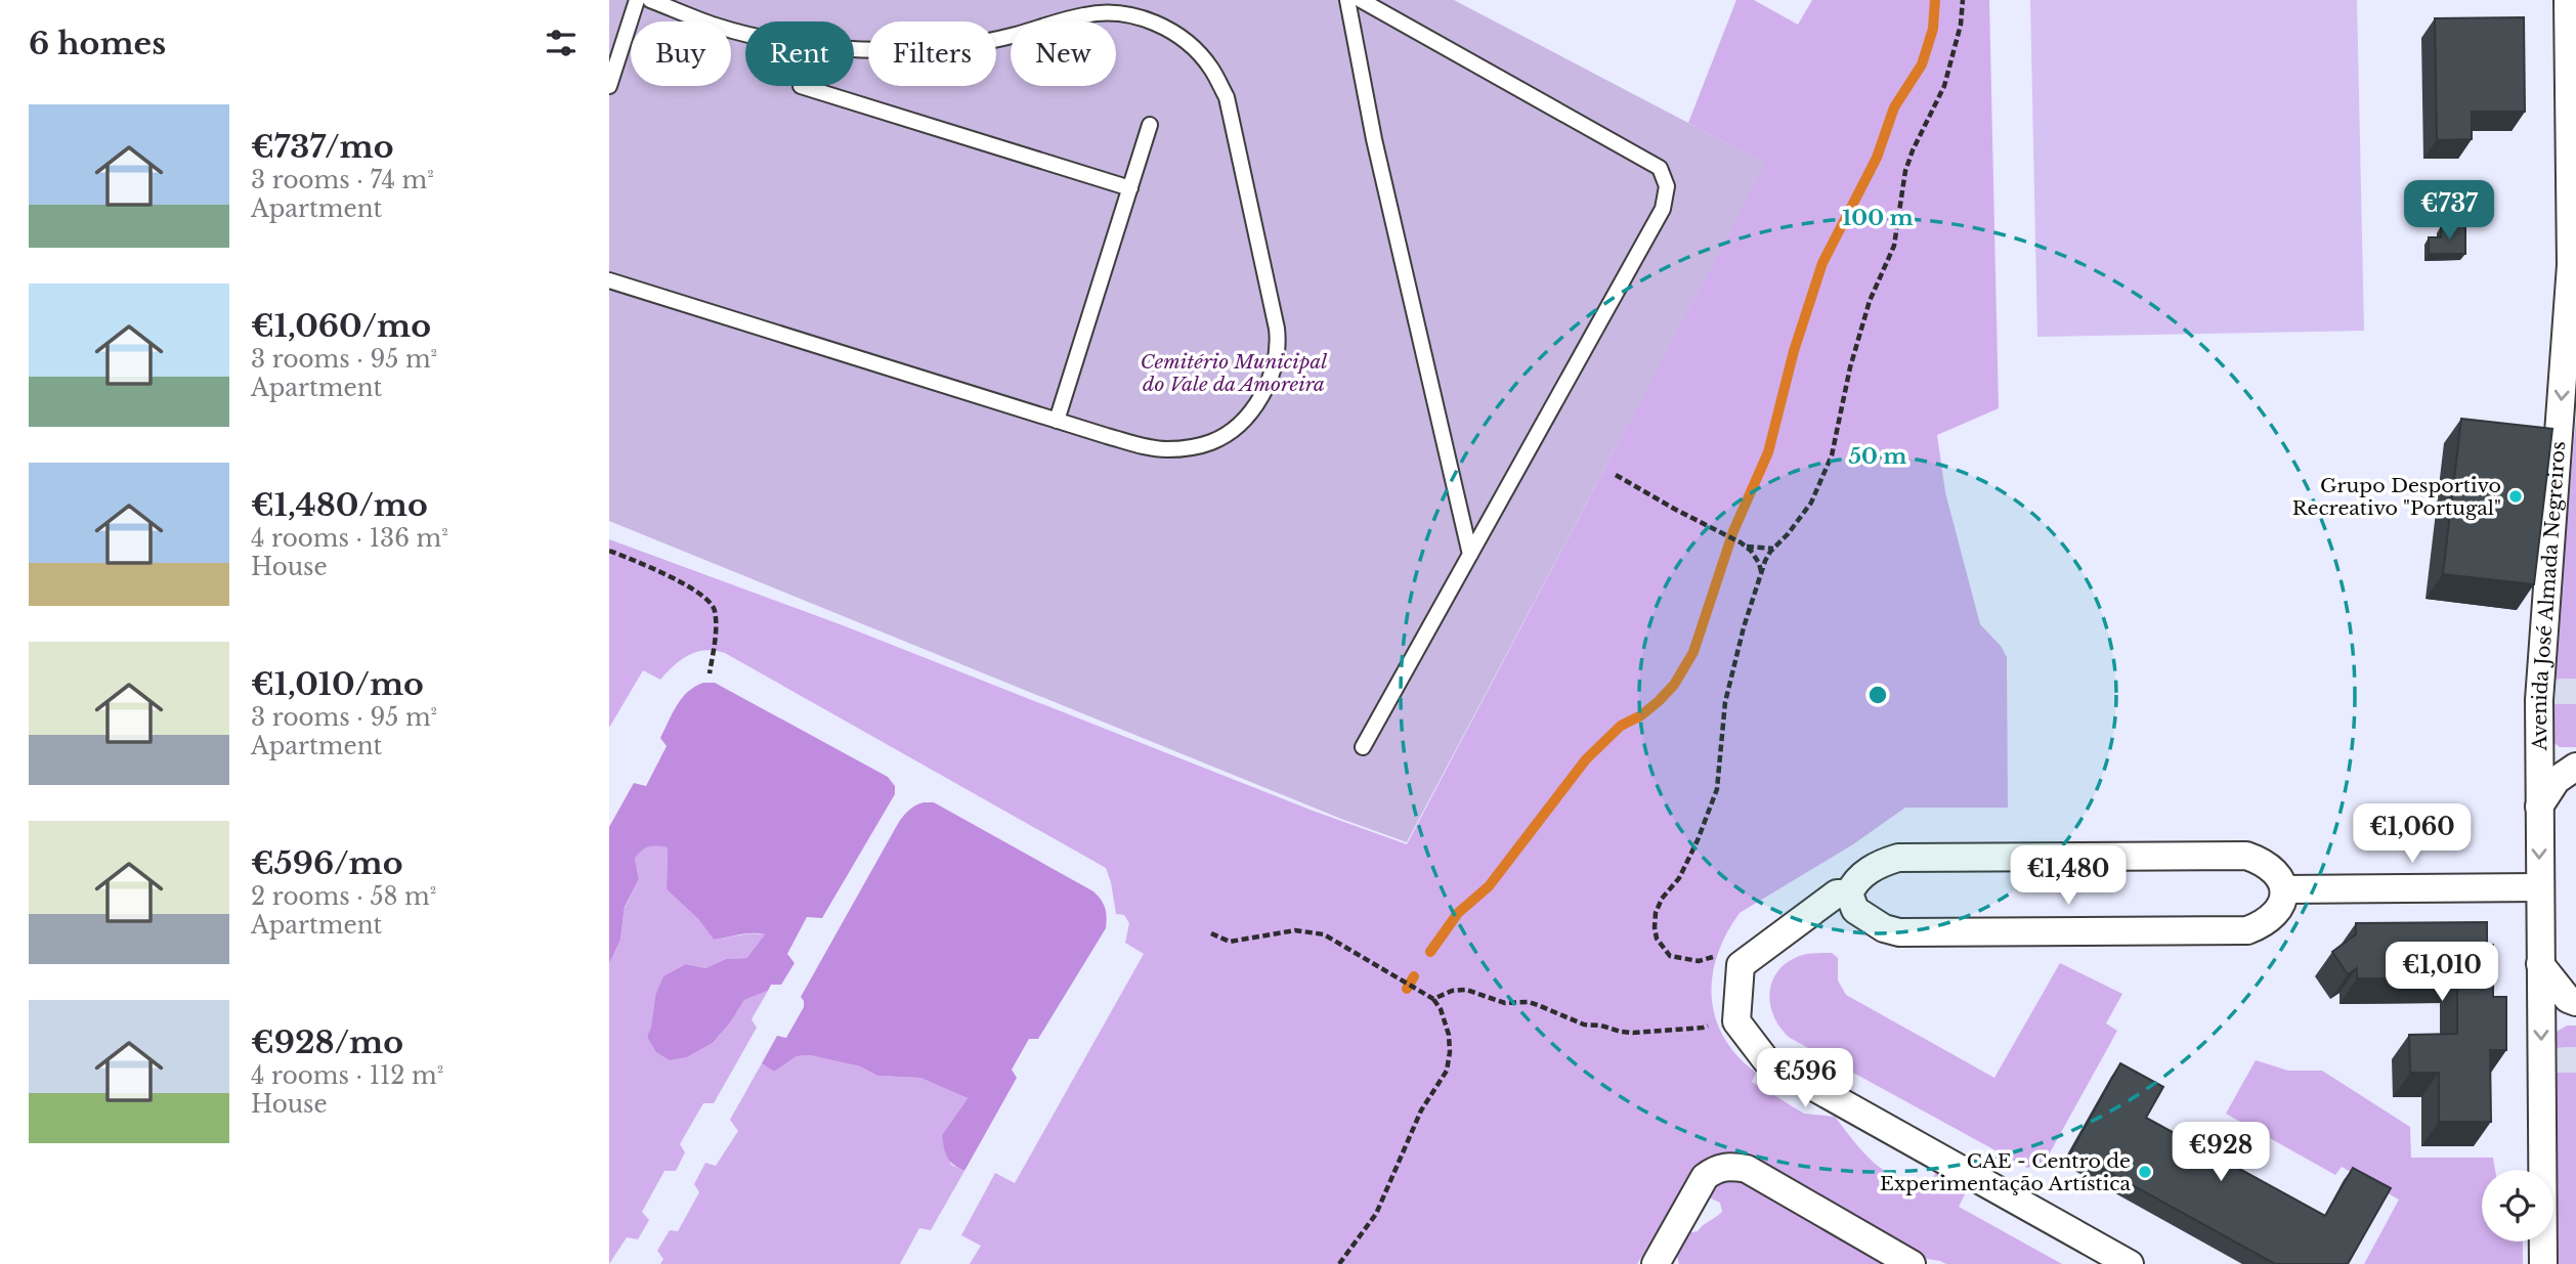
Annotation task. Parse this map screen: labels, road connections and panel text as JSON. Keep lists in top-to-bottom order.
{
  "streets": {
    "street": ["Avenida José Almada Negreiros"]
  },
  "one_way": ["Avenida José Almada Negreiros"],
  "parks": ["Cemitério Municipal do Vale da Amoreira"],
  "places": ["Grupo Desportivo Recreativo \"Portugal\"", "CAE - Centro de Experimentação Artística"],
  "page": {
    "heading": "6 homes",
    "chip": [
      "Buy",
      "Rent",
      "Filters",
      "New"
    ],
    "list": [
      {
        "name": "€737/mo",
        "note": "3 rooms · 74 m² · Apartment"
      },
      {
        "name": "€1,060/mo",
        "note": "3 rooms · 95 m² · Apartment"
      },
      {
        "name": "€1,480/mo",
        "note": "4 rooms · 136 m² · House"
      },
      {
        "name": "€1,010/mo",
        "note": "3 rooms · 95 m² · Apartment"
      },
      {
        "name": "€596/mo",
        "note": "2 rooms · 58 m² · Apartment"
      },
      {
        "name": "€928/mo",
        "note": "4 rooms · 112 m² · House"
      }
    ],
    "price": [
      "€737",
      "€1,060",
      "€1,480",
      "€1,010",
      "€596",
      "€928"
    ]
  },
  "rings": ["100 m", "50 m"]
}
